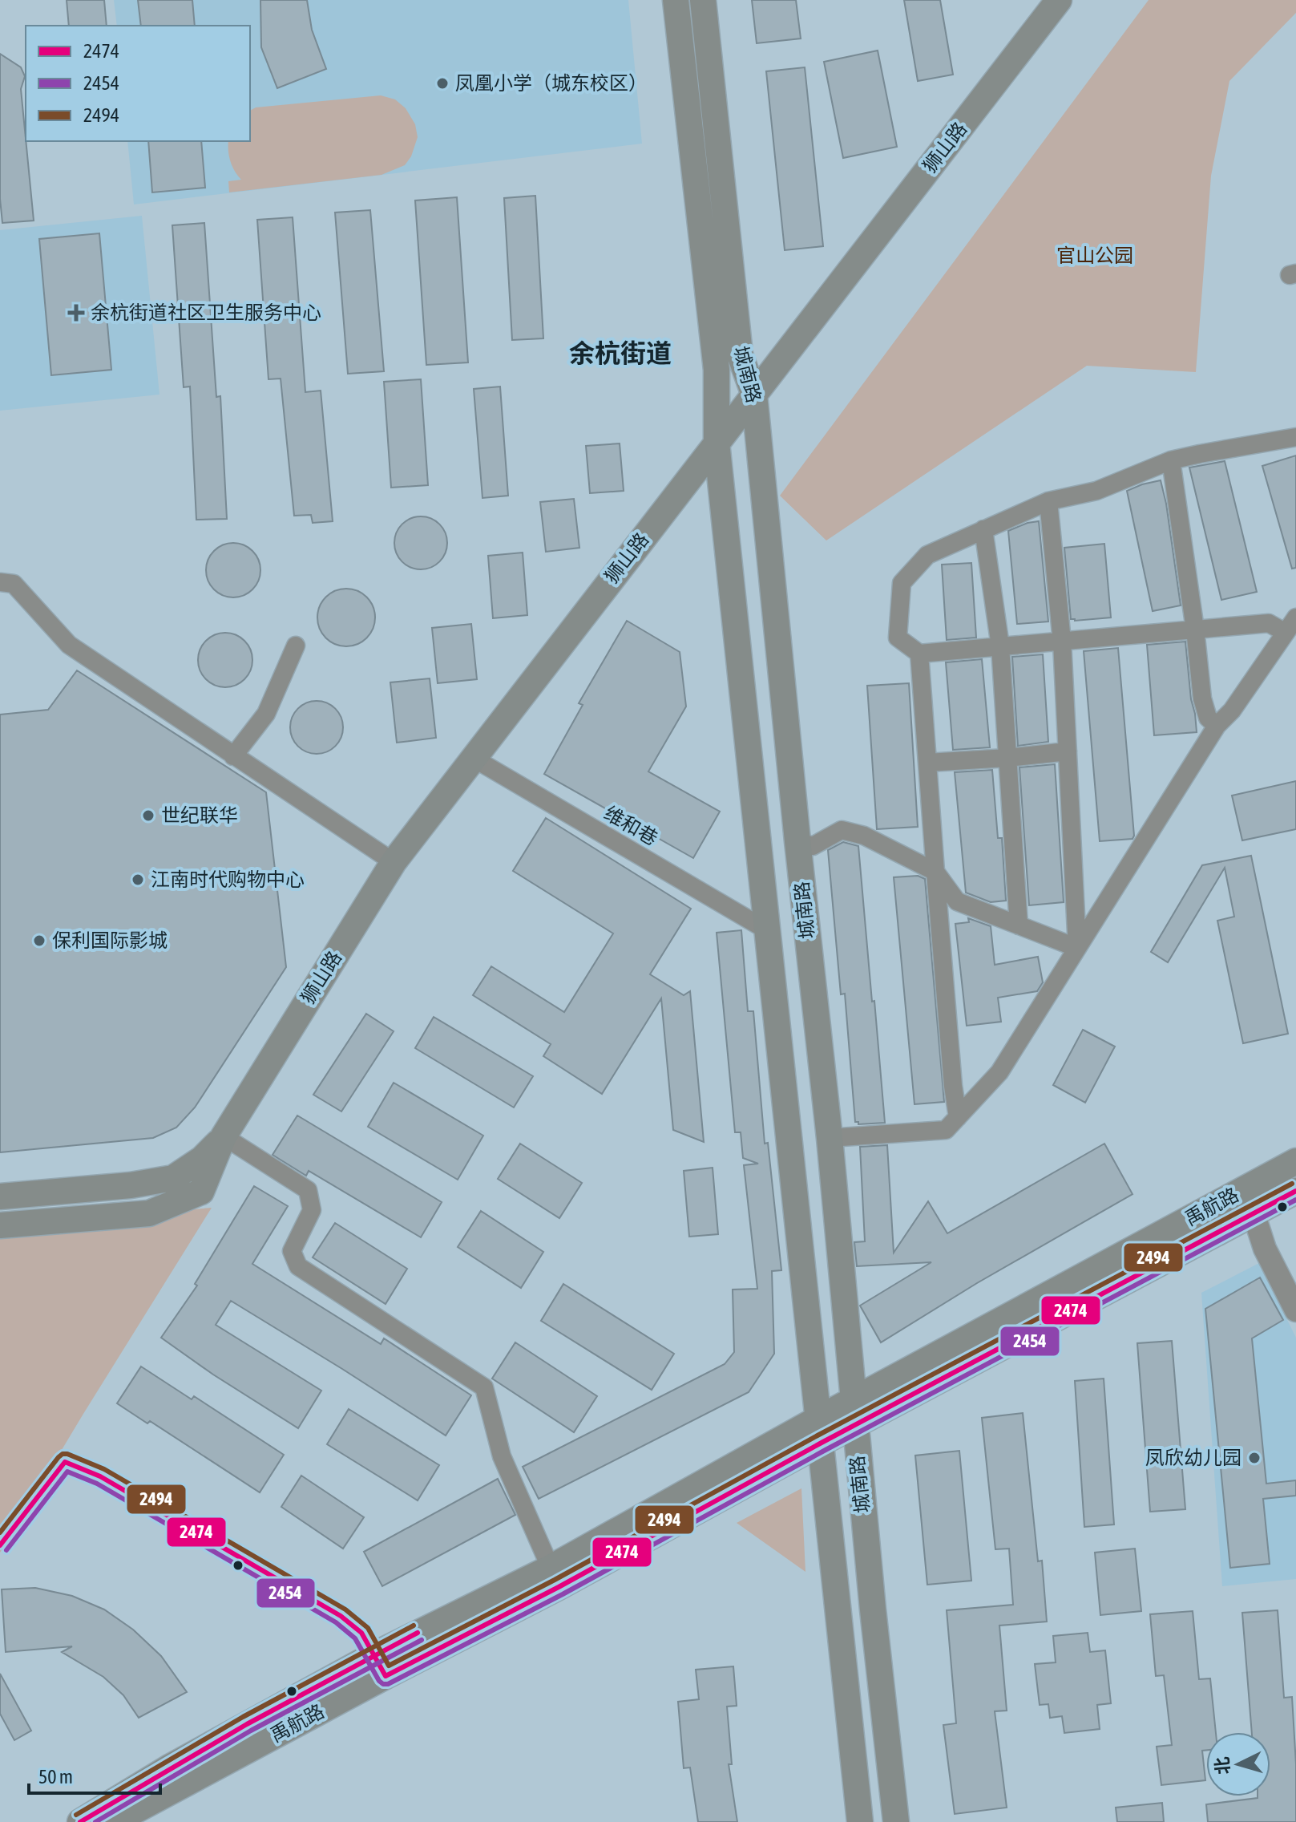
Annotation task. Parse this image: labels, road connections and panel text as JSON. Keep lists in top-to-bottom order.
{
  "streets": {
    "main road": ["狮山路", "城南路", "禹航路"],
    "street": ["维和巷"]
  },
  "crossings": [
    ["狮山路", "城南路"],
    ["狮山路", "维和巷"],
    ["城南路", "维和巷"],
    ["城南路", "禹航路"]
  ],
  "districts": ["余杭街道"],
  "parks": ["官山公园"],
  "places": {
    "other": [
      "凤凰小学（城东校区）",
      "世纪联华",
      "江南时代购物中心",
      "保利国际影城",
      "凤欣幼儿园"
    ],
    "health": ["余杭街道社区卫生服务中心"]
  },
  "lines": ["transit line 2494", "transit line 2474", "transit line 2454"],
  "legend": ["2474", "2454", "2494"],
  "scale_bar": "50 m",
  "north": "left"
}
